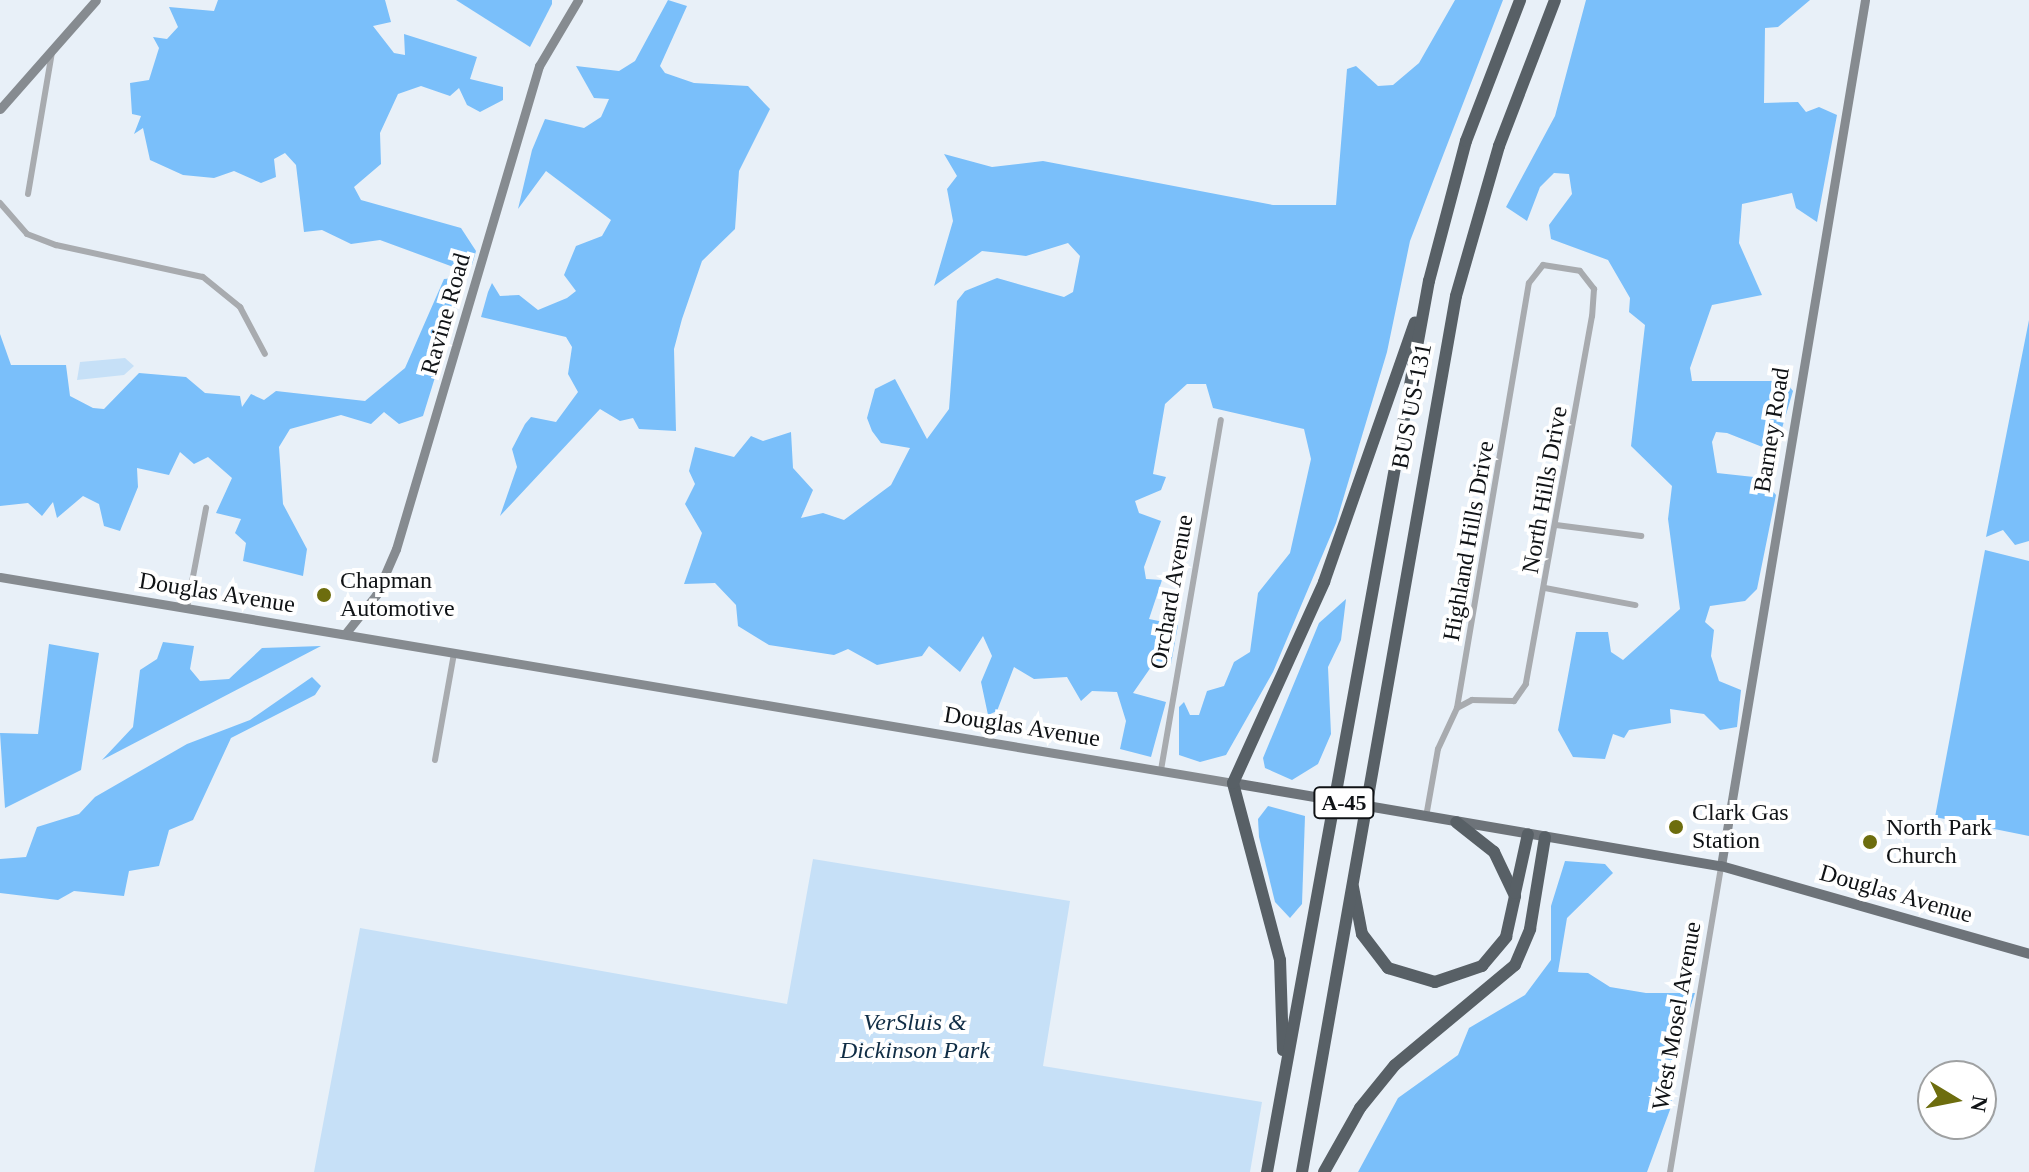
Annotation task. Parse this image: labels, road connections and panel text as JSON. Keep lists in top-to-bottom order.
{
  "streets": {
    "highway": ["BUS US-131"],
    "main road": ["Douglas Avenue", "A-45"],
    "street": [
      "Ravine Road",
      "Barney Road",
      "North Hills Drive",
      "Highland Hills Drive",
      "Orchard Avenue",
      "West Mosel Avenue"
    ]
  },
  "crossings": [
    ["Ravine Road", "Douglas Avenue"],
    ["Barney Road", "Douglas Avenue"],
    ["Barney Road", "West Mosel Avenue"],
    ["North Hills Drive", "Highland Hills Drive"],
    ["Highland Hills Drive", "Douglas Avenue"],
    ["Orchard Avenue", "Douglas Avenue"],
    ["Douglas Avenue", "West Mosel Avenue"]
  ],
  "parks": ["VerSluis & Dickinson Park"],
  "places": ["Chapman Automotive", "Clark Gas Station", "North Park Church"],
  "north": "right"
}
